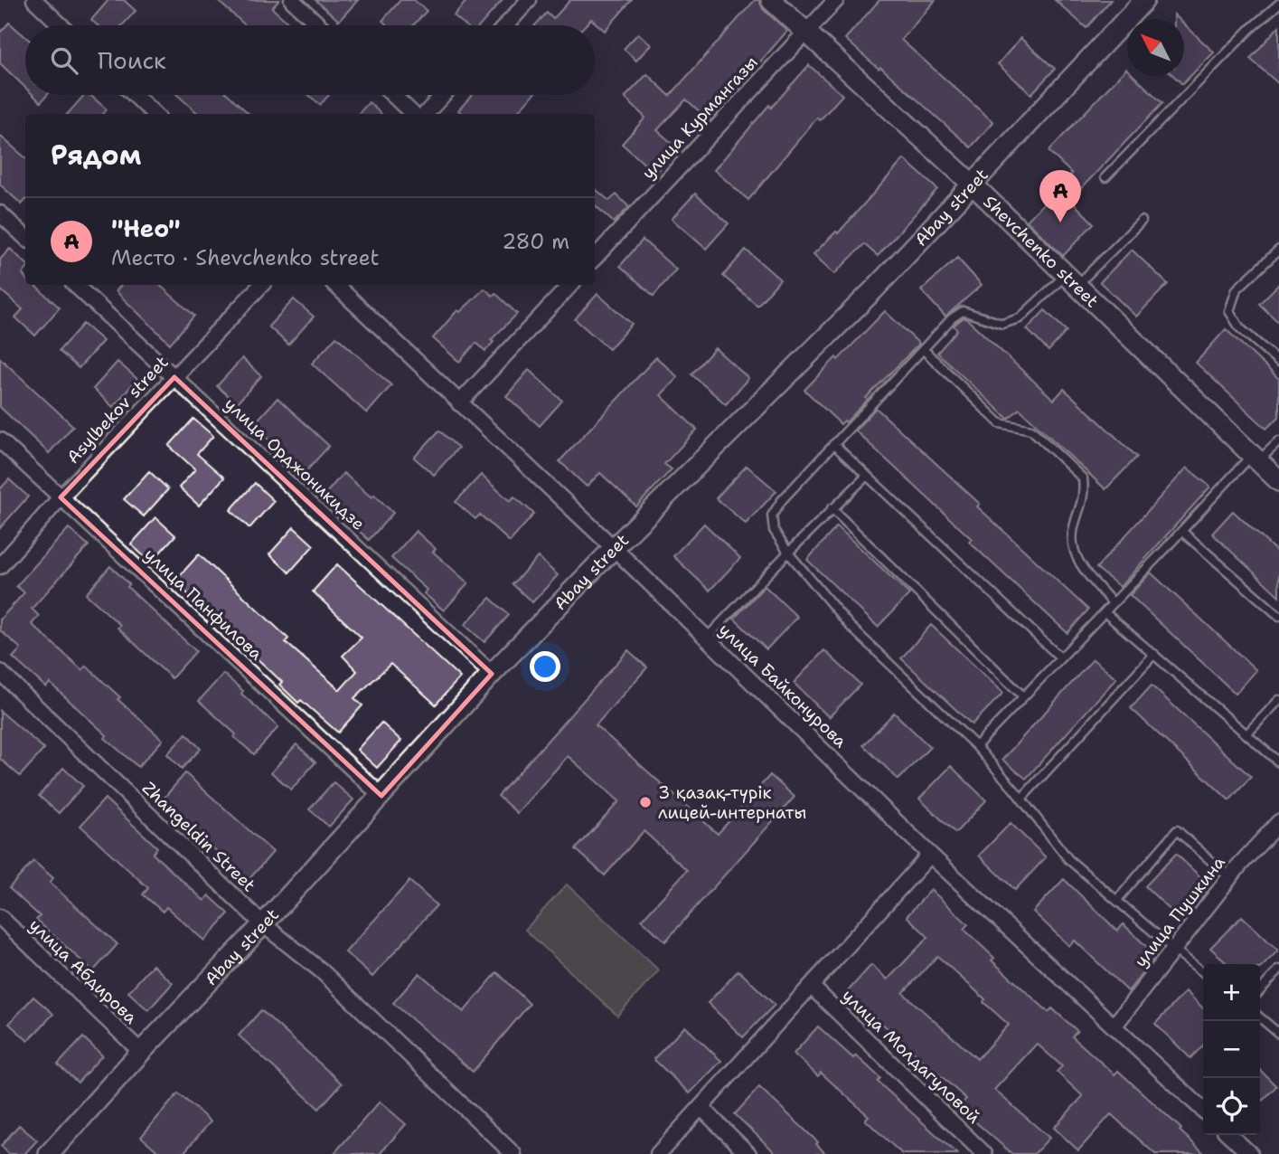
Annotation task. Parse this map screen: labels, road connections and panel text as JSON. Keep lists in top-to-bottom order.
{
  "streets": {
    "main road": ["Abay street", "Shevchenko street"],
    "street": [
      "улица Курмангазы",
      "Asylbekov street",
      "улица Орджоникидзе",
      "улица Панфилова",
      "улица Байконурова",
      "Zhangeldin Street",
      "улица Пушкина",
      "улица Абдирова",
      "улица Молдагуловой"
    ]
  },
  "crossings": [
    ["улица Курмангазы", "Shevchenko street"],
    ["Abay street", "Shevchenko street"],
    ["Abay street", "улица Орджоникидзе"],
    ["Abay street", "улица Панфилова"],
    ["Abay street", "улица Байконурова"],
    ["Abay street", "Zhangeldin Street"],
    ["Abay street", "улица Абдирова"],
    ["Asylbekov street", "улица Орджоникидзе"],
    ["Asylbekov street", "улица Панфилова"],
    ["улица Байконурова", "улица Пушкина"]
  ],
  "places": ["3 қазақ-түрік лицей-интернаты"],
  "north": "top left",
  "page": {
    "search": "Поиск",
    "heading": "Рядом",
    "pins": "A",
    "list": [
      {
        "mark": "A",
        "name": "\"Нео\"",
        "note": "Место · Shevchenko street",
        "value": "280 m"
      }
    ],
    "map_buttons": ["+", "−"]
  }
}
